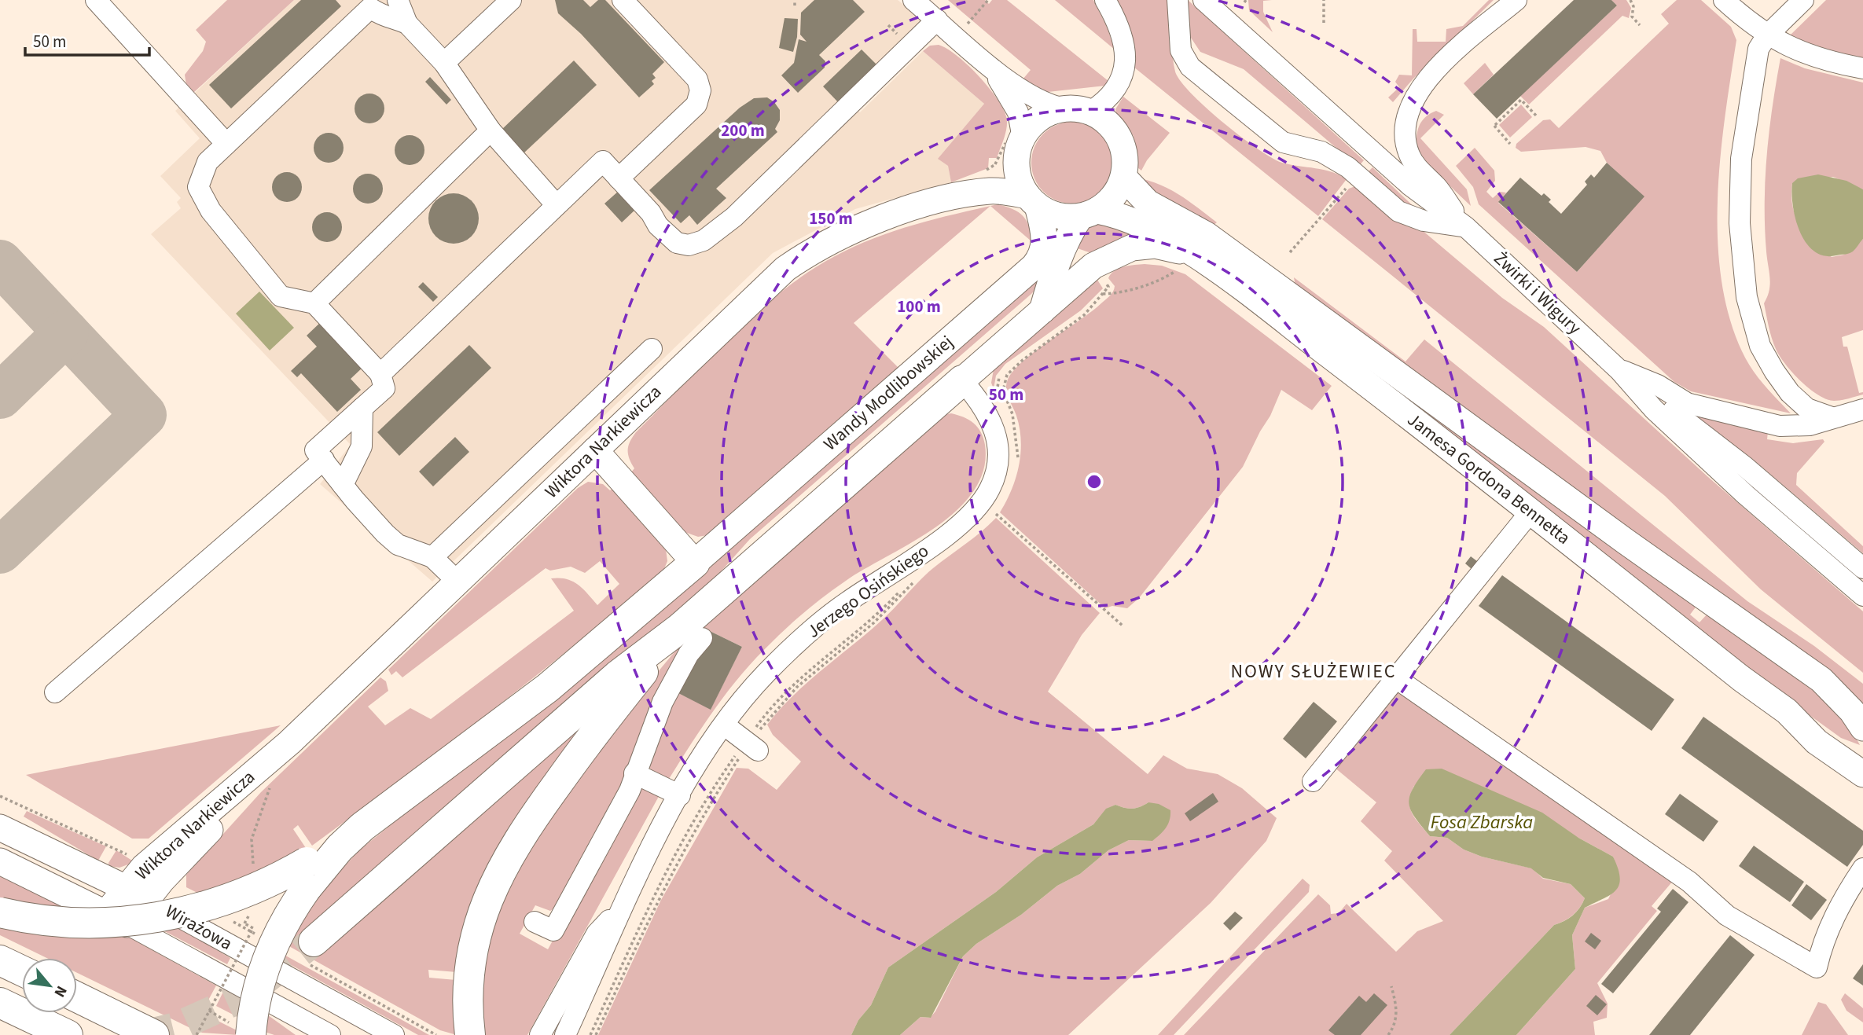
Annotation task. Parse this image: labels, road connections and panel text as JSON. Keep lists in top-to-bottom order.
{
  "streets": {
    "main road": [
      "Wandy Modlibowskiej",
      "Wiktora Narkiewicza",
      "Jamesa Gordona Bennetta",
      "Wirażowa"
    ],
    "street": ["Żwirki i Wigury", "Jerzego Osińskiego"]
  },
  "crossings": [
    ["Wandy Modlibowskiej", "Wiktora Narkiewicza"],
    ["Wandy Modlibowskiej", "Jamesa Gordona Bennetta"],
    ["Wiktora Narkiewicza", "Jamesa Gordona Bennetta"],
    ["Wiktora Narkiewicza", "Wirażowa"]
  ],
  "districts": ["NOWY SŁUŻEWIEC"],
  "water": ["Fosa Zbarska"],
  "scale_bar": "50 m",
  "north": "bottom right",
  "rings": [
    "200 m",
    "150 m",
    "100 m",
    "50 m"
  ]
}
